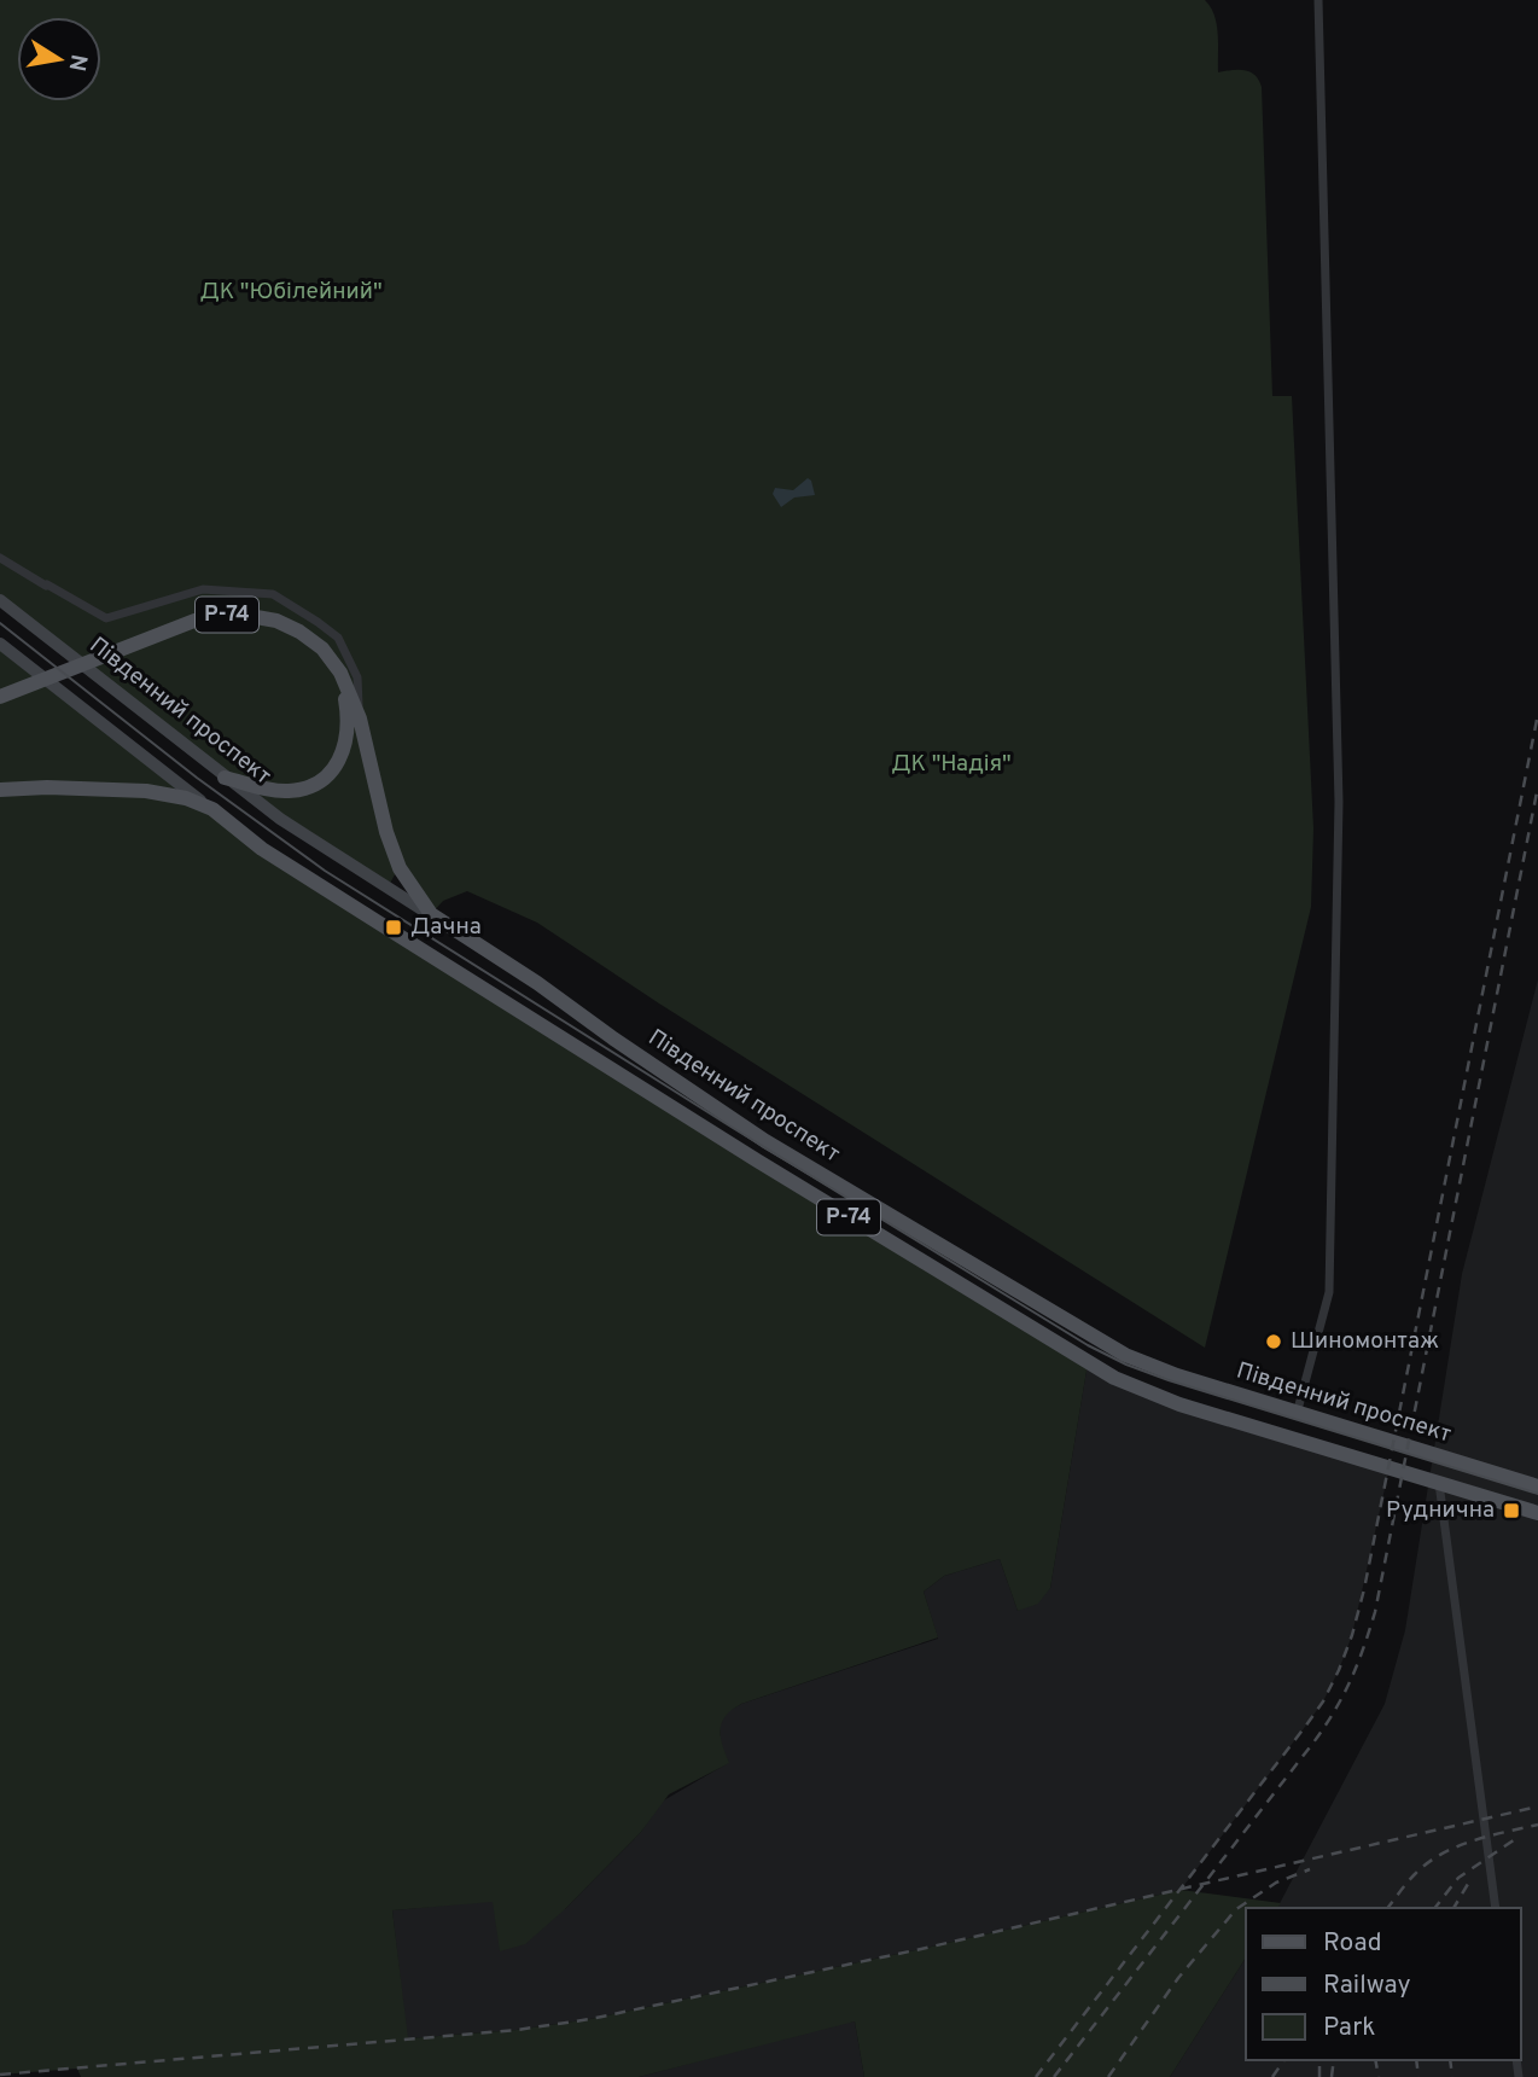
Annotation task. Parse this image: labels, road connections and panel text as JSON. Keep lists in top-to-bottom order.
{
  "streets": {
    "main road": ["Р-74", "Південний проспект"]
  },
  "crossings": [
    ["Р-74", "Південний проспект"]
  ],
  "parks": ["ДК \"Юбілейний\"", "ДК \"Надія\""],
  "places": {
    "transit": ["Дачна", "Руднична"],
    "other": ["Шиномонтаж"]
  },
  "legend": ["Road", "Railway", "Park"],
  "north": "right"
}
